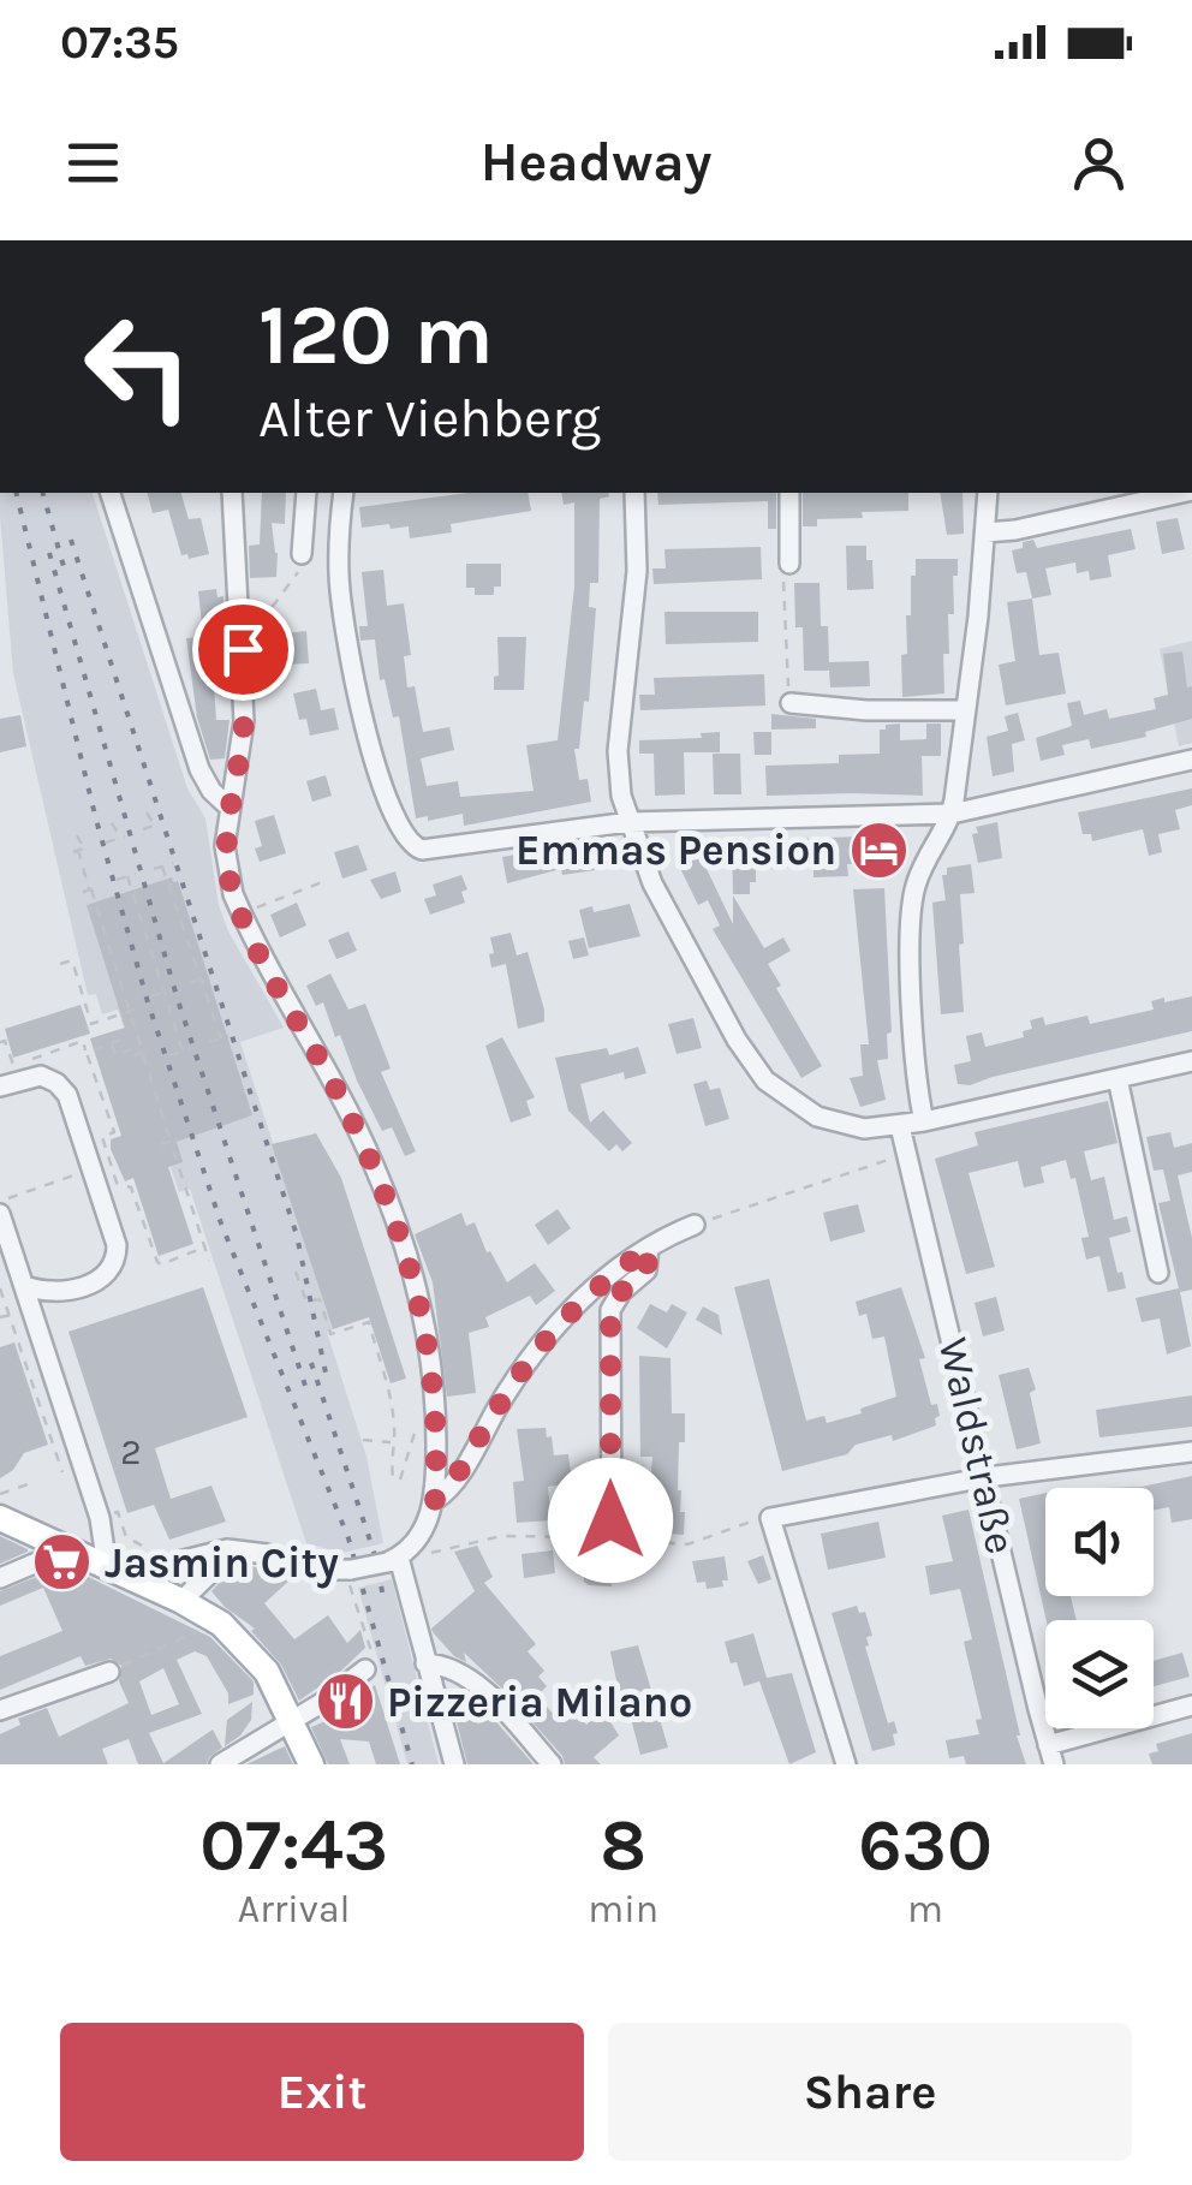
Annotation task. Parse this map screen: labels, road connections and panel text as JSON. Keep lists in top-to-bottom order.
{
  "streets": {
    "street": ["Waldstraße"]
  },
  "places": {
    "hotel": ["Emmas Pension"],
    "supermarket": ["Jasmin City"],
    "restaurant": ["Pizzeria Milano"]
  },
  "house_numbers": ["2"],
  "page": {
    "status": "07:35",
    "header": "Headway",
    "turn": ["120 m", "Alter Viehberg"],
    "eta": [
      "07:43",
      "Arrival",
      "8",
      "min",
      "630",
      "m"
    ],
    "buttons": ["Exit", "Share"]
  }
}
